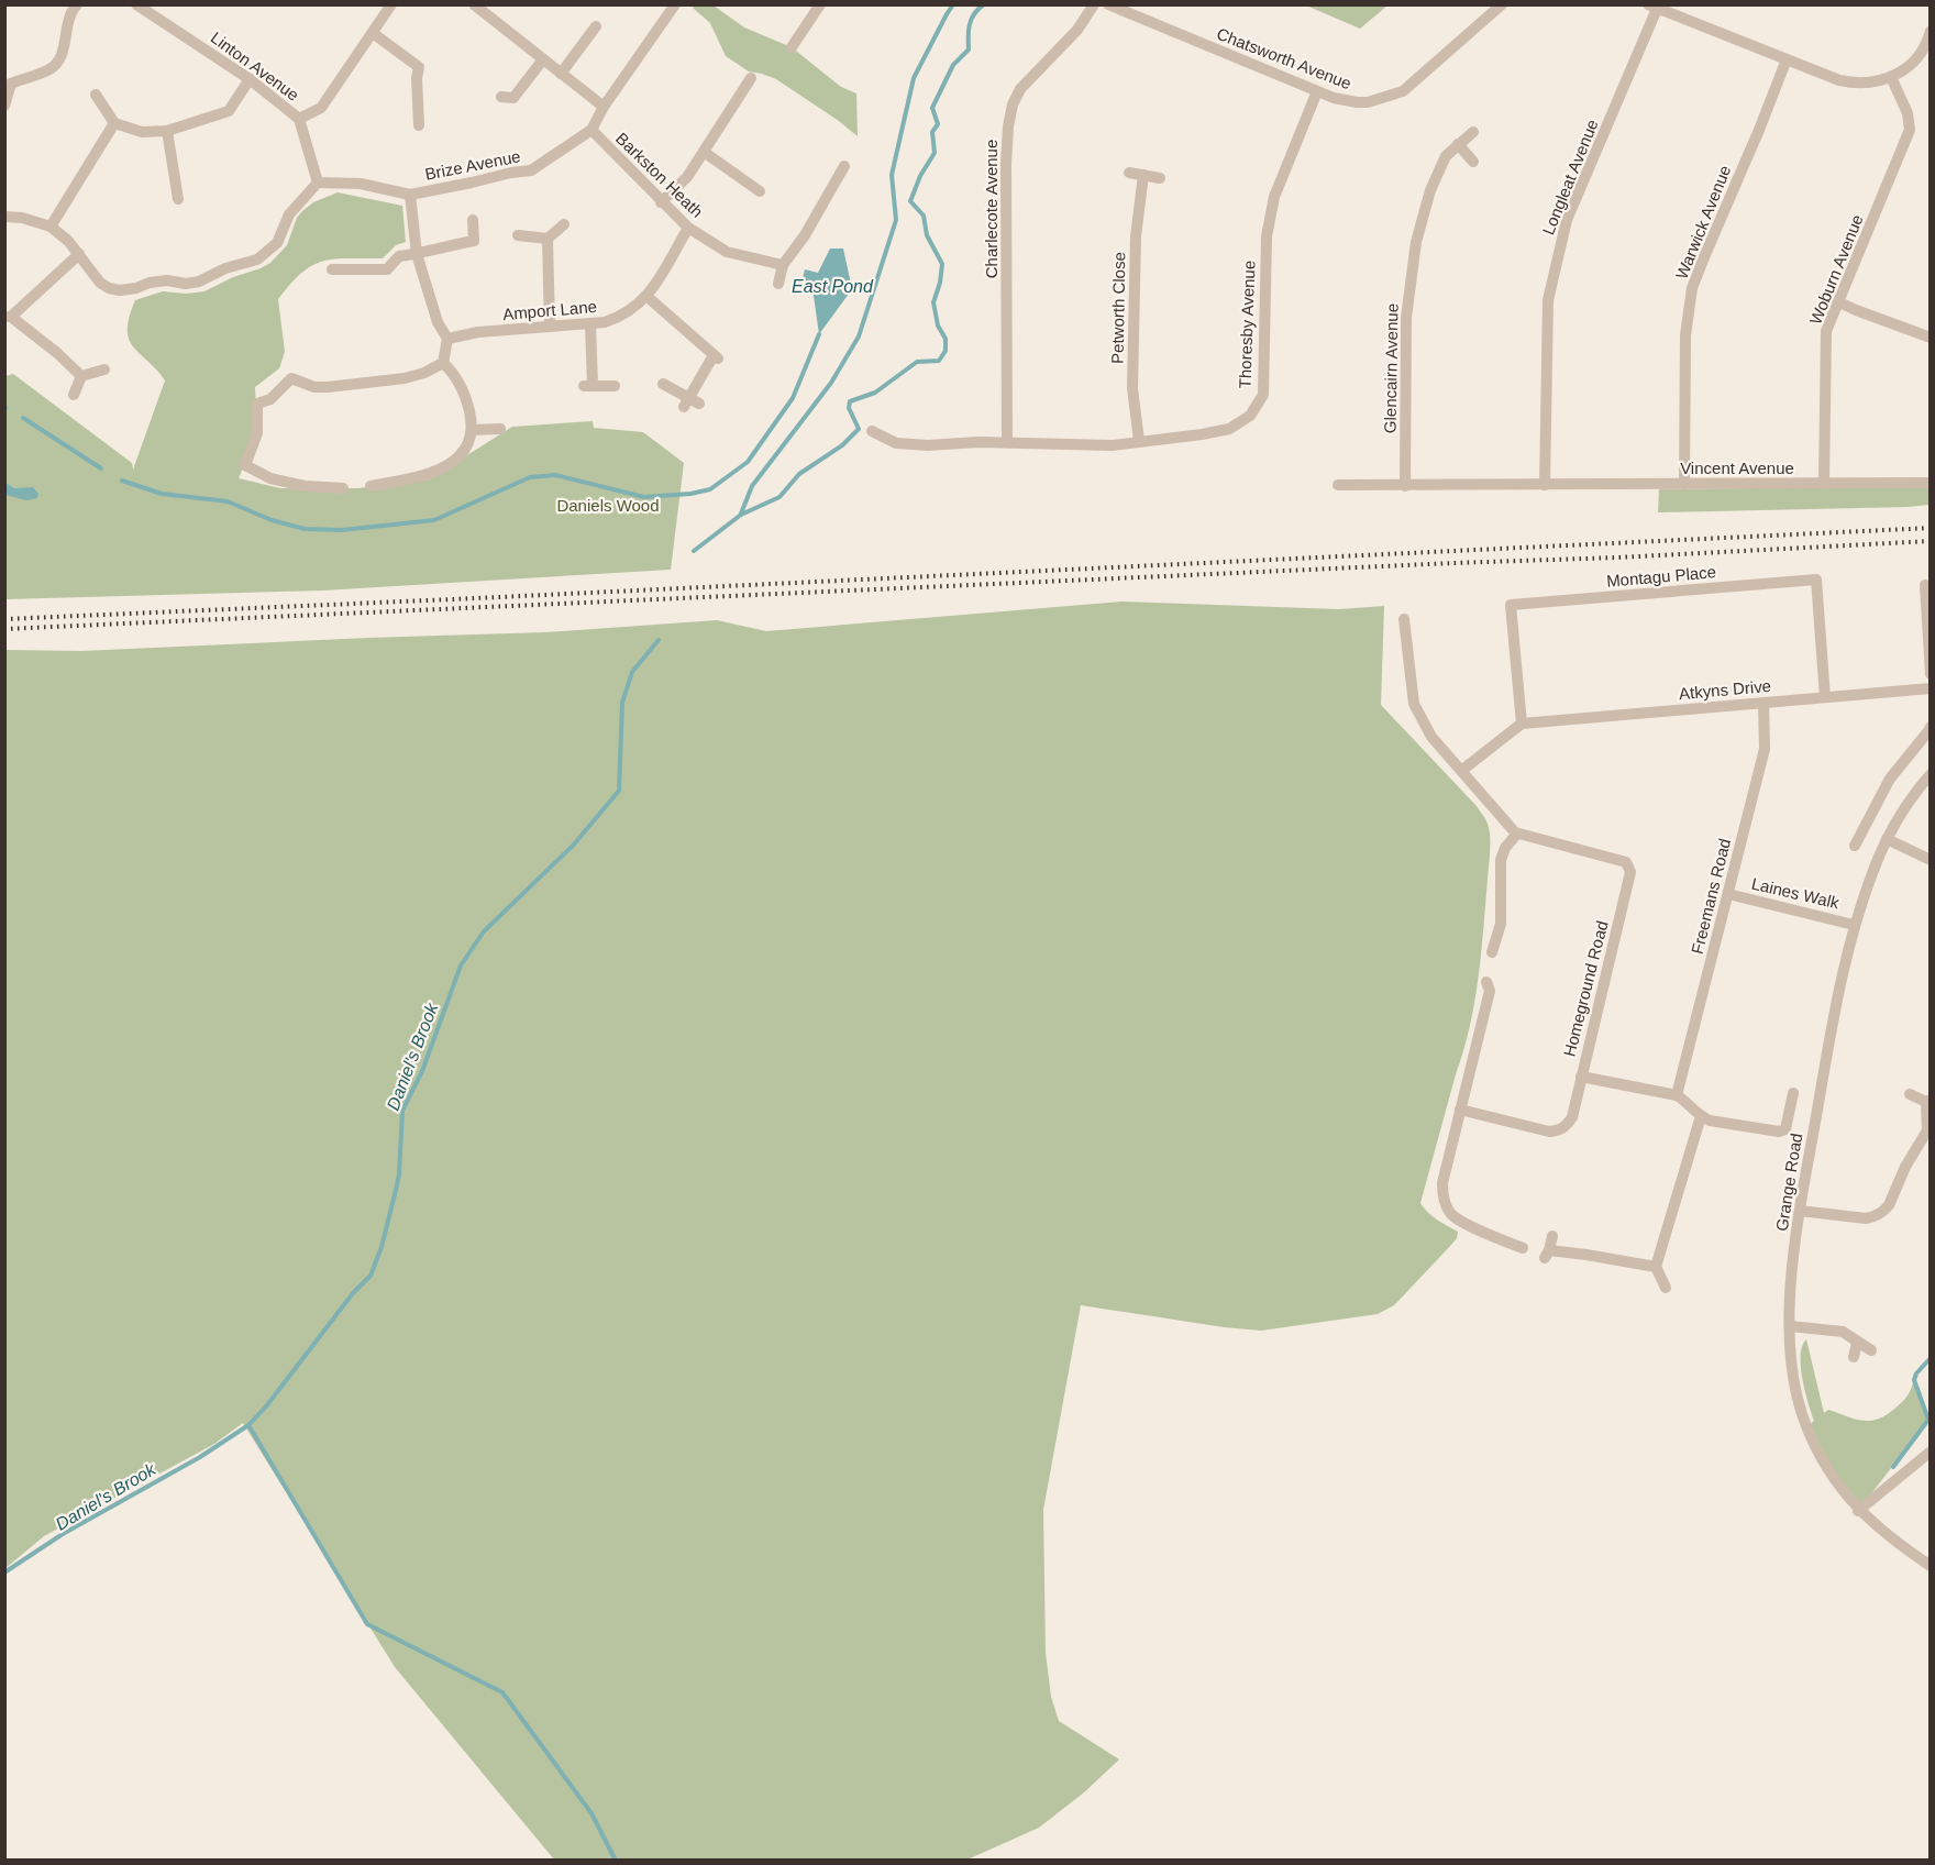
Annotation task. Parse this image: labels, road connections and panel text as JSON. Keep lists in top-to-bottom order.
{
  "streets": {
    "street": [
      "Chatsworth Avenue",
      "Linton Avenue",
      "Brize Avenue",
      "Barkston Heath",
      "Longleat Avenue",
      "Charlecote Avenue",
      "Warwick Avenue",
      "Woburn Avenue",
      "Petworth Close",
      "Amport Lane",
      "Thoresby Avenue",
      "Glencairn Avenue",
      "Vincent Avenue",
      "Montagu Place",
      "Atkyns Drive",
      "Laines Walk",
      "Freemans Road",
      "Homeground Road",
      "Grange Road"
    ]
  },
  "crossings": [
    ["Chatsworth Avenue", "Thoresby Avenue"],
    ["Linton Avenue", "Brize Avenue"],
    ["Brize Avenue", "Barkston Heath"],
    ["Barkston Heath", "Amport Lane"],
    ["Longleat Avenue", "Vincent Avenue"],
    ["Charlecote Avenue", "Thoresby Avenue"],
    ["Warwick Avenue", "Vincent Avenue"],
    ["Woburn Avenue", "Vincent Avenue"],
    ["Petworth Close", "Thoresby Avenue"],
    ["Montagu Place", "Atkyns Drive"],
    ["Atkyns Drive", "Freemans Road"],
    ["Laines Walk", "Freemans Road"],
    ["Laines Walk", "Grange Road"]
  ],
  "water": ["East Pond", "Daniel's Brook"],
  "parks": ["Daniels Wood"]
}
